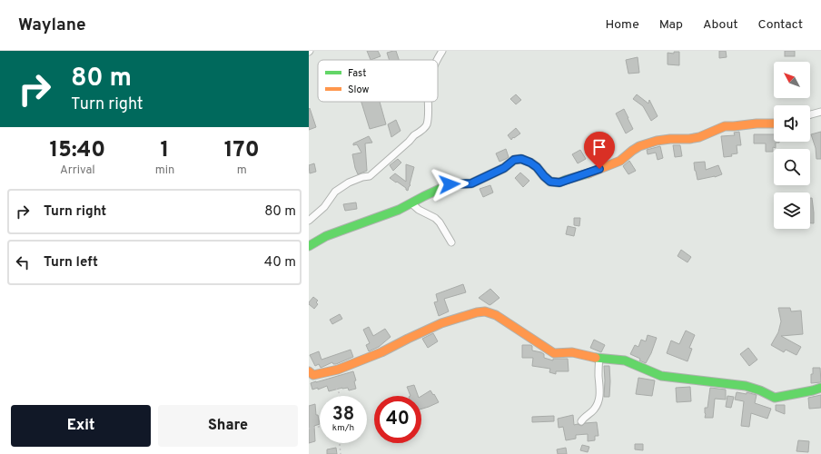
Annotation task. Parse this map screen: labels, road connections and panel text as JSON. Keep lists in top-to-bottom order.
{
  "legend": ["Fast", "Slow"],
  "north": "top left",
  "page": {
    "header": "Waylane",
    "nav": [
      "Home",
      "Map",
      "About",
      "Contact"
    ],
    "turn": ["80 m", "Turn right"],
    "eta": [
      "15:40",
      "Arrival",
      "1",
      "min",
      "170",
      "m"
    ],
    "list": [
      {
        "name": "Turn right",
        "value": "80 m"
      },
      {
        "name": "Turn left",
        "value": "40 m"
      }
    ],
    "speed": "38 km/h",
    "limit": "40",
    "buttons": ["Exit", "Share"]
  }
}
